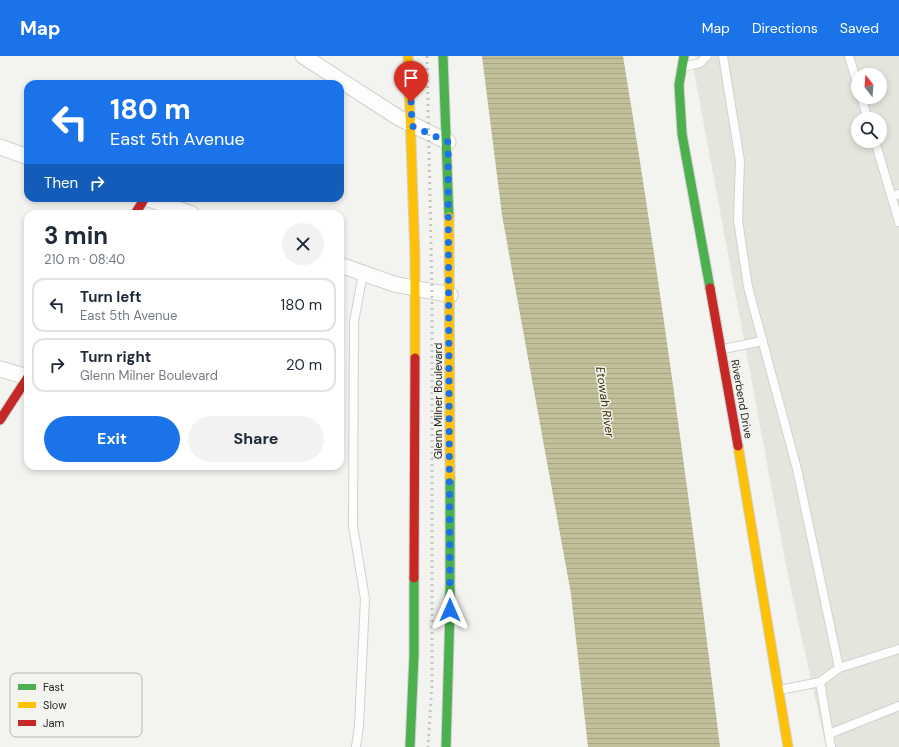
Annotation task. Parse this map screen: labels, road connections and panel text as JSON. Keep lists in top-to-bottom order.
{
  "streets": {
    "street": ["Riverbend Drive", "Glenn Milner Boulevard"]
  },
  "water": ["Etowah River"],
  "legend": ["Fast", "Slow", "Jam"],
  "north": "top",
  "page": {
    "header": "Map",
    "nav": ["Map", "Directions", "Saved"],
    "turn": ["180 m", "East 5th Avenue"],
    "then": "Then",
    "heading": ["3 min", "210 m · 08:40"],
    "list": [
      {
        "name": "Turn left",
        "note": "East 5th Avenue",
        "value": "180 m"
      },
      {
        "name": "Turn right",
        "note": "Glenn Milner Boulevard",
        "value": "20 m"
      }
    ],
    "buttons": ["Exit", "Share"]
  }
}
